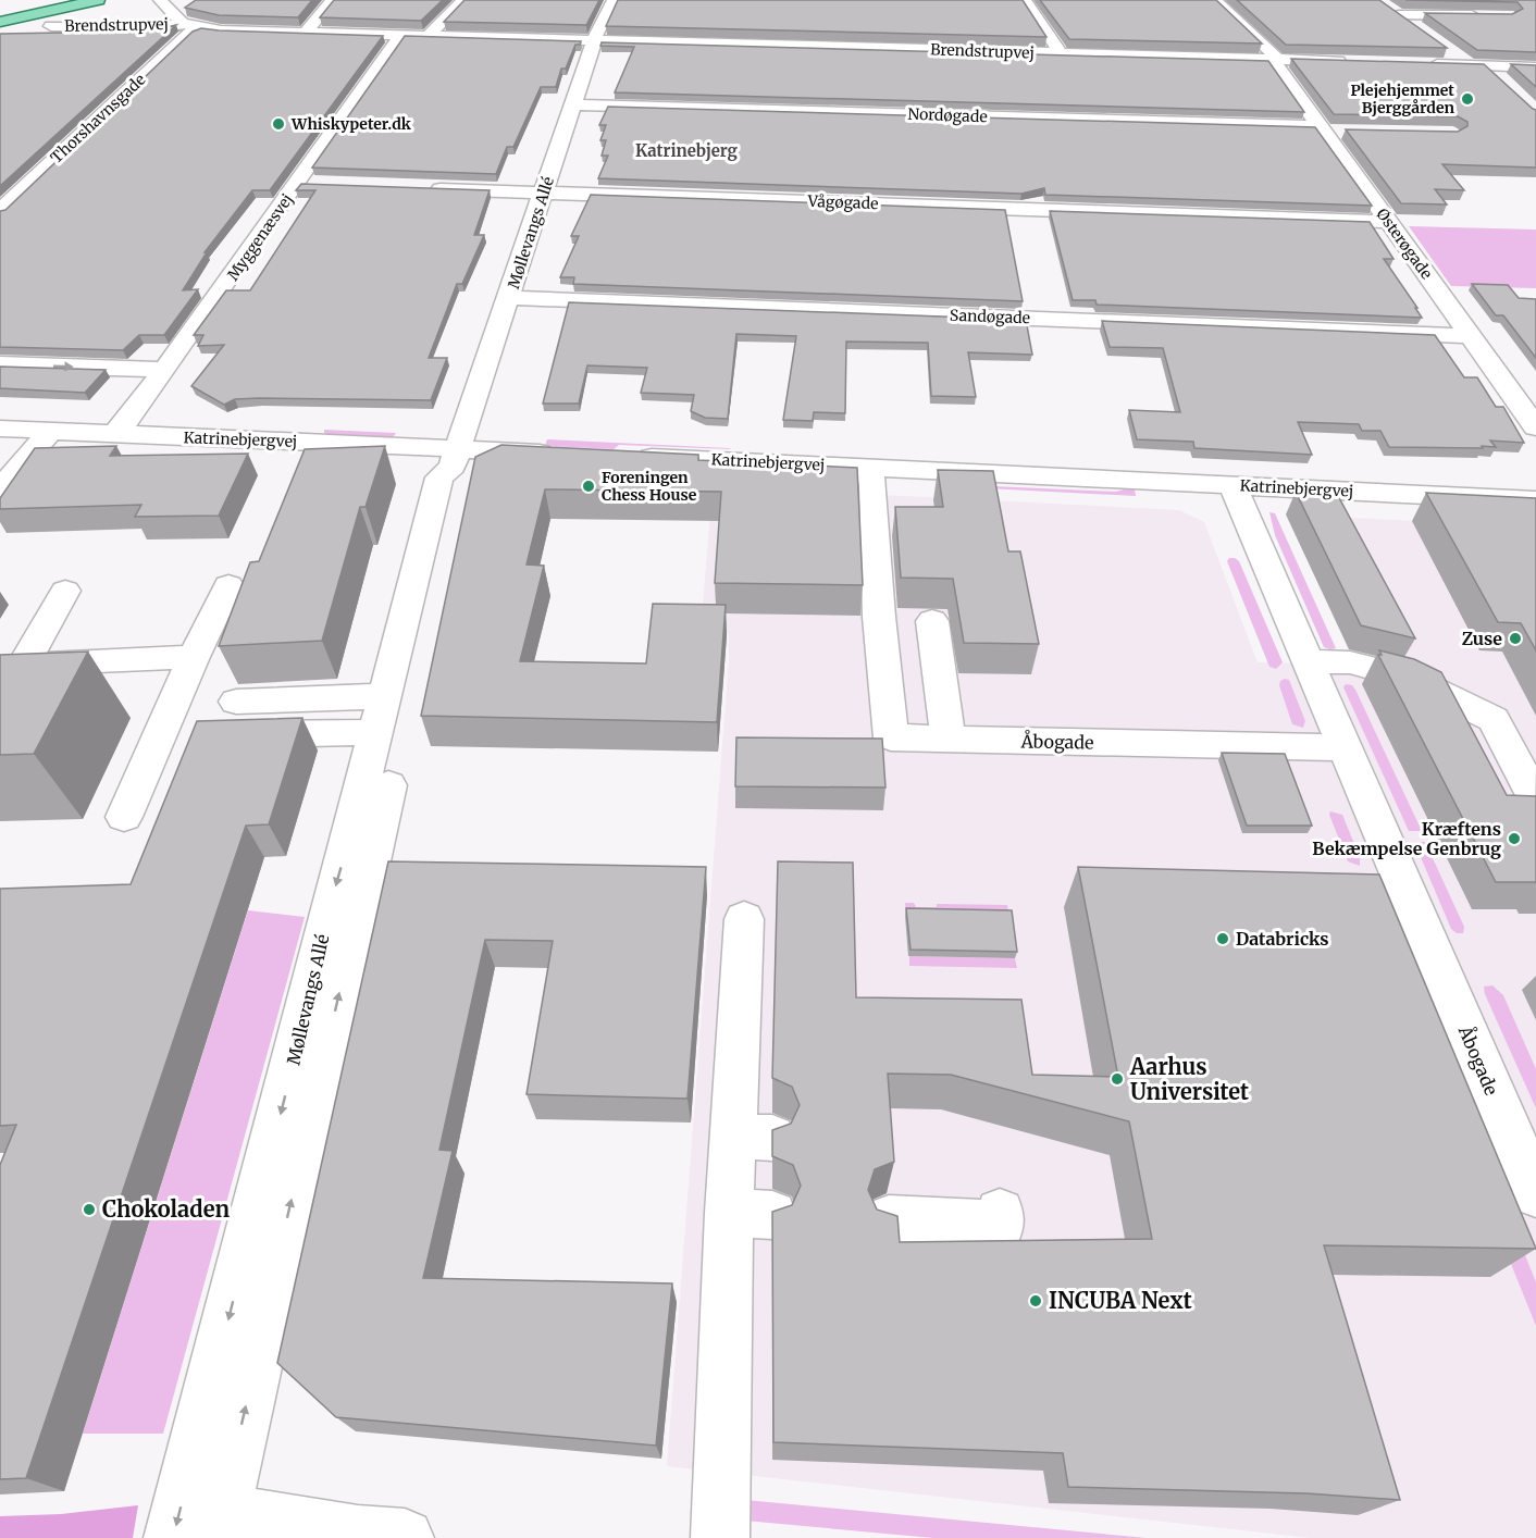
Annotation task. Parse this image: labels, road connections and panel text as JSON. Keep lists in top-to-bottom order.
{
  "streets": {
    "street": [
      "Brendstrupvej",
      "Nordøgade",
      "Thorshavnsgade",
      "Vågøgade",
      "Møllevangs Allé",
      "Myggenæsvej",
      "Østerøgade",
      "Sandøgade",
      "Katrinebjergvej",
      "Åbogade"
    ]
  },
  "crossings": [
    ["Brendstrupvej", "Thorshavnsgade"],
    ["Brendstrupvej", "Møllevangs Allé"],
    ["Brendstrupvej", "Myggenæsvej"],
    ["Brendstrupvej", "Østerøgade"],
    ["Nordøgade", "Møllevangs Allé"],
    ["Nordøgade", "Østerøgade"],
    ["Vågøgade", "Møllevangs Allé"],
    ["Vågøgade", "Østerøgade"],
    ["Møllevangs Allé", "Sandøgade"],
    ["Møllevangs Allé", "Katrinebjergvej"],
    ["Myggenæsvej", "Katrinebjergvej"],
    ["Østerøgade", "Sandøgade"],
    ["Katrinebjergvej", "Åbogade"]
  ],
  "districts": ["Katrinebjerg"],
  "places": [
    "Plejehjemmet Bjerggården",
    "Whiskypeter.dk",
    "Foreningen Chess House",
    "Zuse",
    "Kræftens Bekæmpelse Genbrug",
    "Databricks",
    "Aarhus Universitet",
    "Chokoladen",
    "INCUBA Next"
  ]
}
